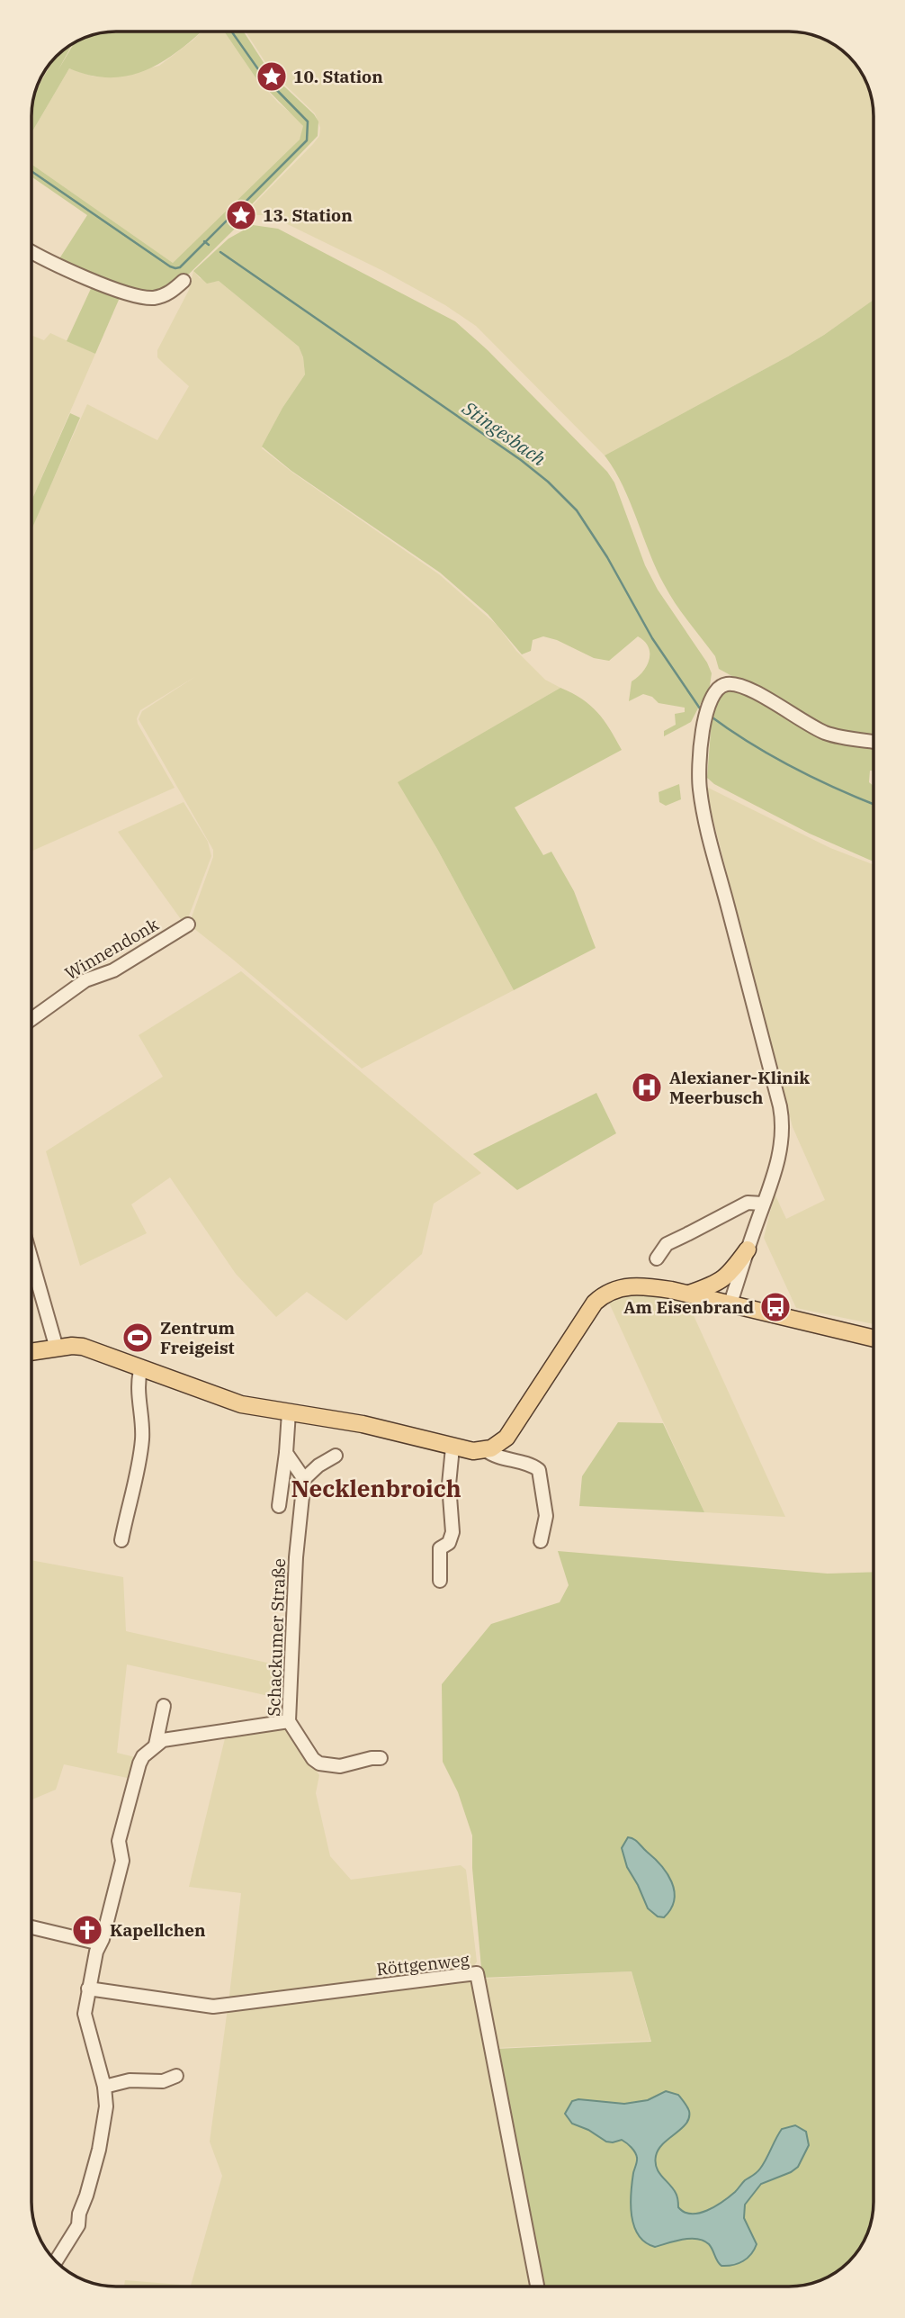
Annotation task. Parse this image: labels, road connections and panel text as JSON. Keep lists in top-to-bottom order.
{
  "streets": {
    "street": ["Winnendonk", "Schackumer Straße", "Röttgenweg"]
  },
  "districts": ["Necklenbroich"],
  "water": ["Stingesbach"],
  "places": {
    "place": ["10. Station", "13. Station"],
    "hospital": ["Alexianer-Klinik Meerbusch"],
    "bus stop": ["Am Eisenbrand"],
    "sports": ["Zentrum Freigeist"],
    "church": ["Kapellchen"]
  }
}
